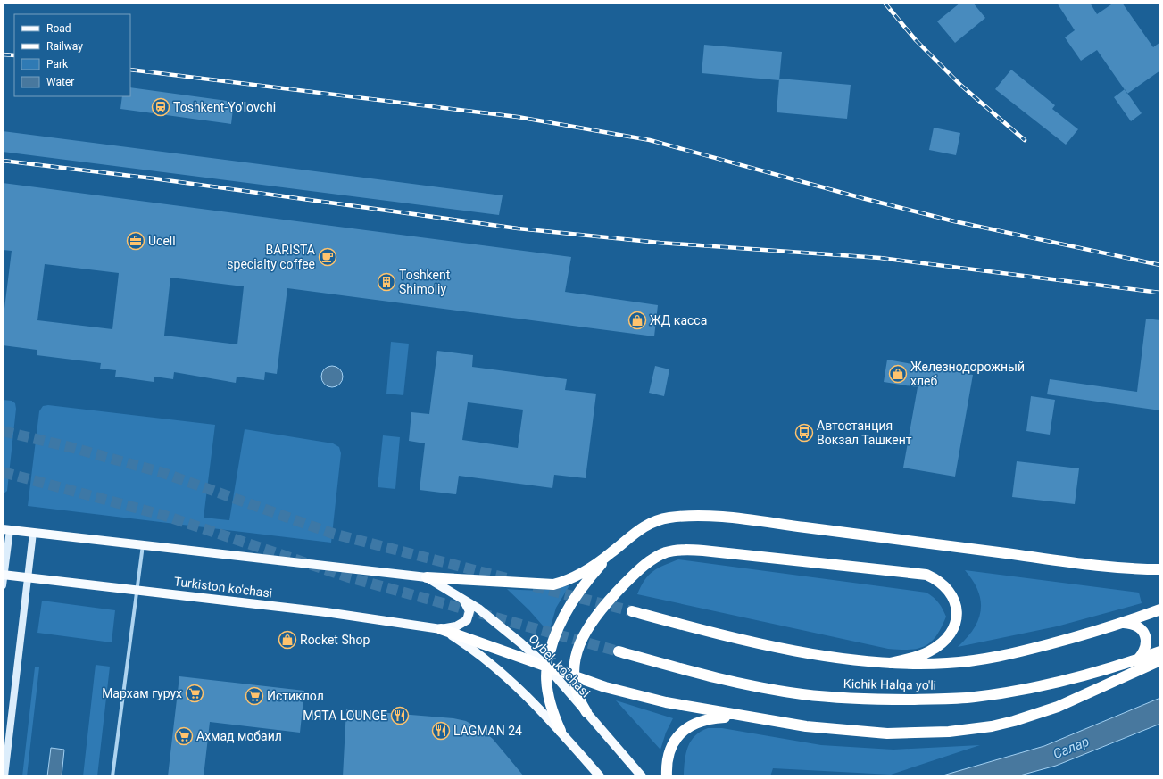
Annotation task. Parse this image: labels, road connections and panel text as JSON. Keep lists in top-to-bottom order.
{
  "streets": {
    "highway": ["Kichik Halqa yo'li"],
    "main road": ["Turkiston ko'chasi", "Oybek ko'chasi"]
  },
  "water": ["Салар"],
  "places": {
    "station": ["Toshkent-Yo'lovchi"],
    "office": ["Ucell"],
    "cafe": ["BARISTA specialty coffee"],
    "building": ["Toshkent Shimoliy"],
    "shop": ["ЖД касса", "Железнодорожный хлеб", "Rocket Shop"],
    "bus stop": ["Автостанция Вокзал Ташкент"],
    "supermarket": ["Мархам гурух", "Истиклол", "Ахмад мобаил"],
    "restaurant": ["МЯТА LOUNGE", "LAGMAN 24"]
  },
  "legend": [
    "Road",
    "Railway",
    "Park",
    "Water"
  ]
}
